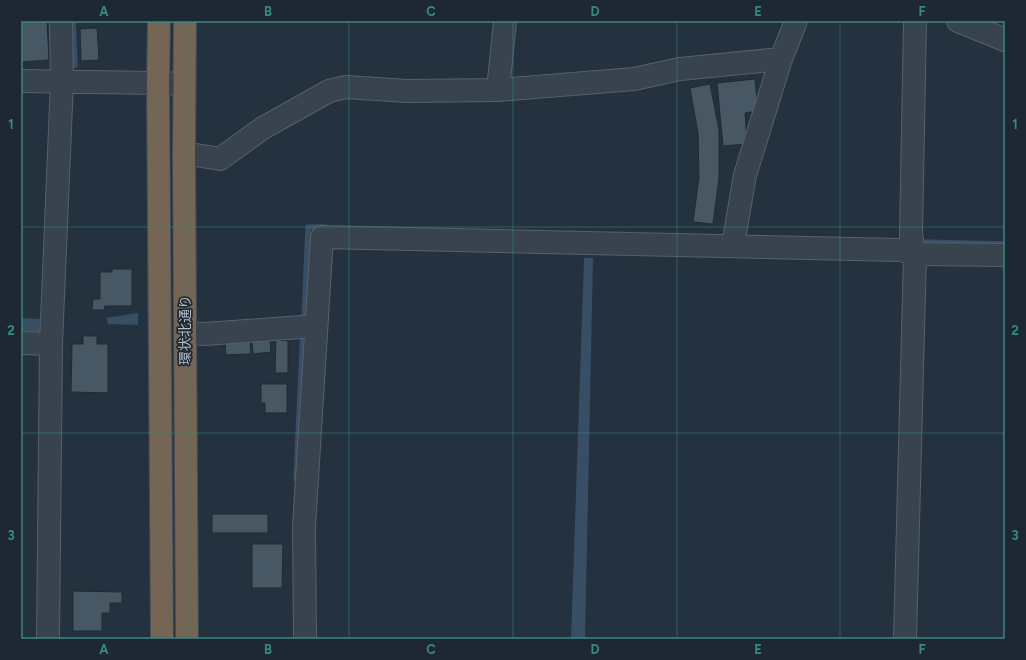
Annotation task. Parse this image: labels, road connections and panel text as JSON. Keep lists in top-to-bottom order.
{
  "streets": {
    "highway": ["環状北通り"]
  },
  "grid": {
    "columns": [
      "A",
      "B",
      "C",
      "D",
      "E",
      "F"
    ],
    "rows": ["1", "2", "3"]
  }
}
